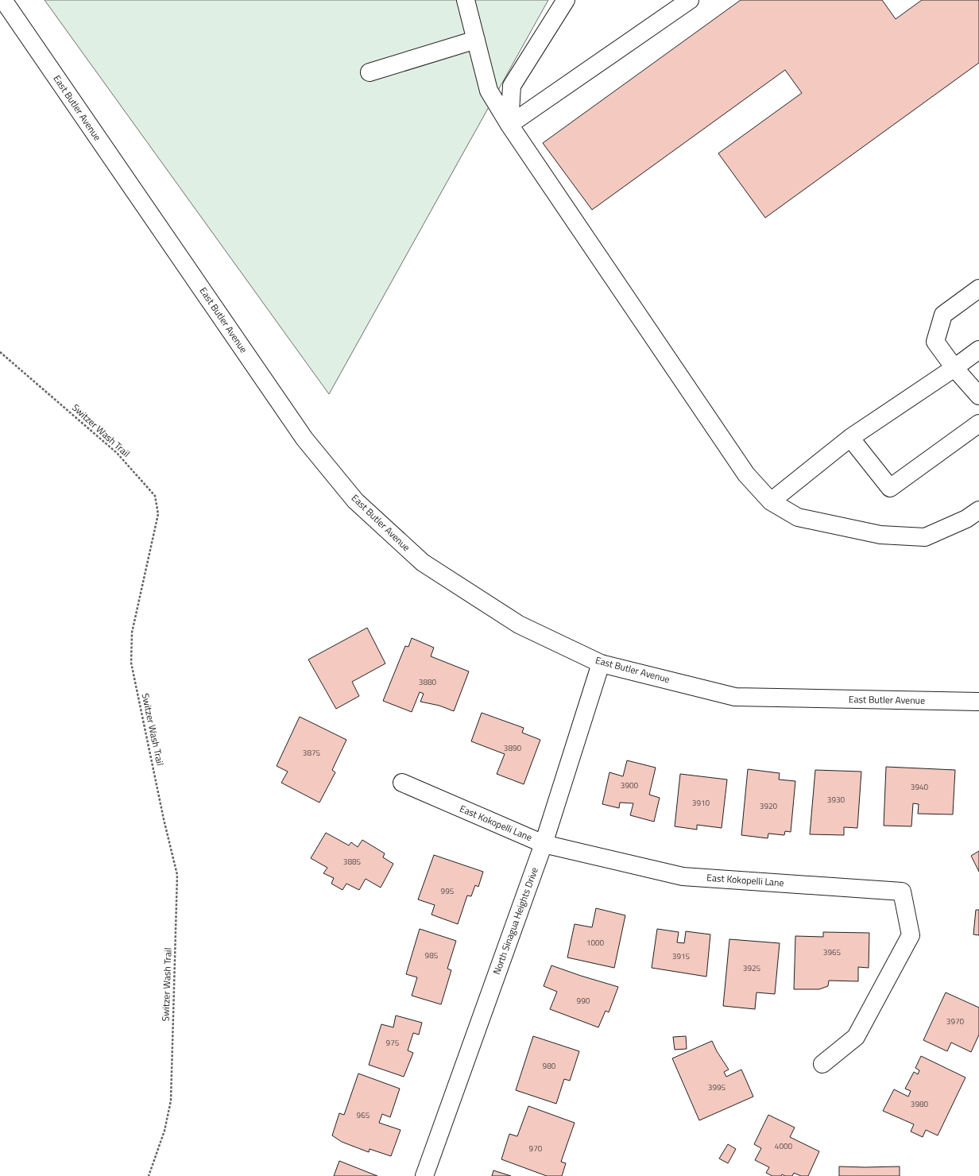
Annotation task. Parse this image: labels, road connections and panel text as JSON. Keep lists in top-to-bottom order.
{
  "streets": {
    "street": ["East Butler Avenue", "East Kokopelli Lane", "North Sinagua Heights Drive"],
    "path": ["Switzer Wash Trail"]
  },
  "crossings": [
    ["East Butler Avenue", "North Sinagua Heights Drive"],
    ["East Kokopelli Lane", "North Sinagua Heights Drive"]
  ],
  "house_numbers": [
    "3880",
    "3890",
    "3875",
    "3900",
    "3940",
    "3930",
    "3910",
    "3920",
    "3885",
    "995",
    "1000",
    "3965",
    "985",
    "3915",
    "3925",
    "990",
    "3970",
    "975",
    "980",
    "3995",
    "3980",
    "965",
    "4000",
    "970"
  ]
}
